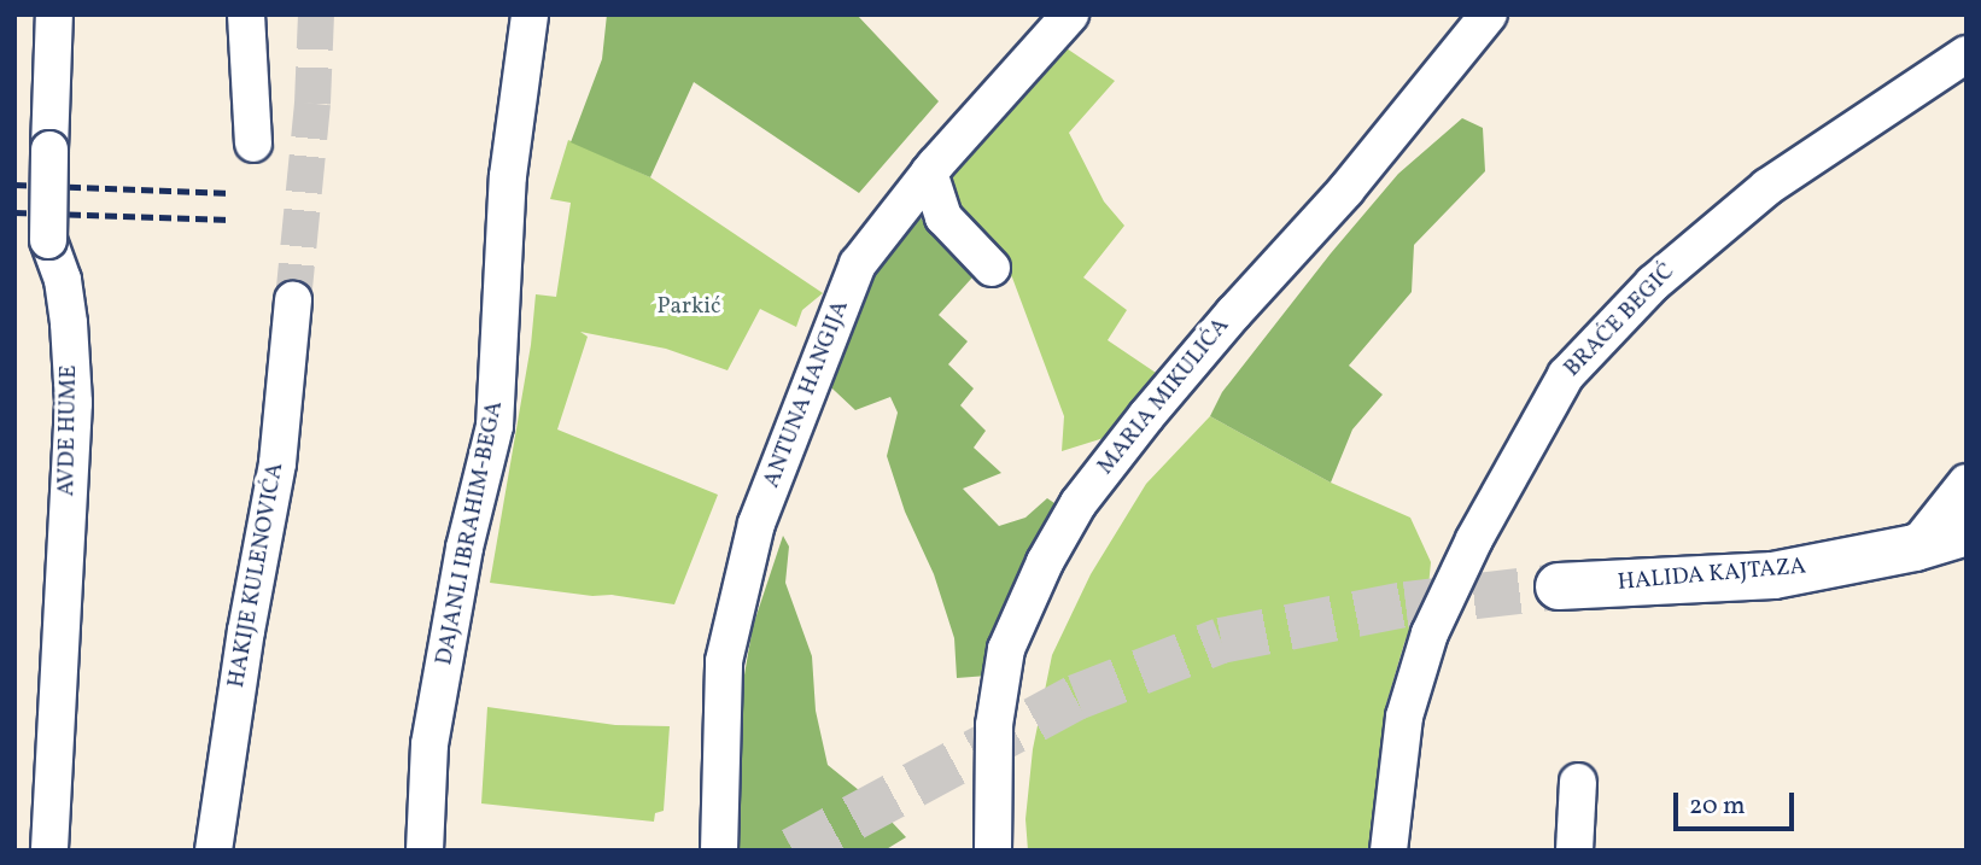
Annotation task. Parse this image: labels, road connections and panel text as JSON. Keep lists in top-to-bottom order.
{
  "streets": {
    "main road": ["HALIDA KAJTAZA"],
    "street": [
      "BRAĆE BEGIĆ",
      "ANTUNA HANGIJA",
      "MARIA MIKULIĆA",
      "AVDE HUME",
      "DAJANLI IBRAHIM-BEGA",
      "HAKIJE KULENOVIĆA"
    ]
  },
  "parks": ["Parkić"],
  "scale_bar": "20 m"
}
